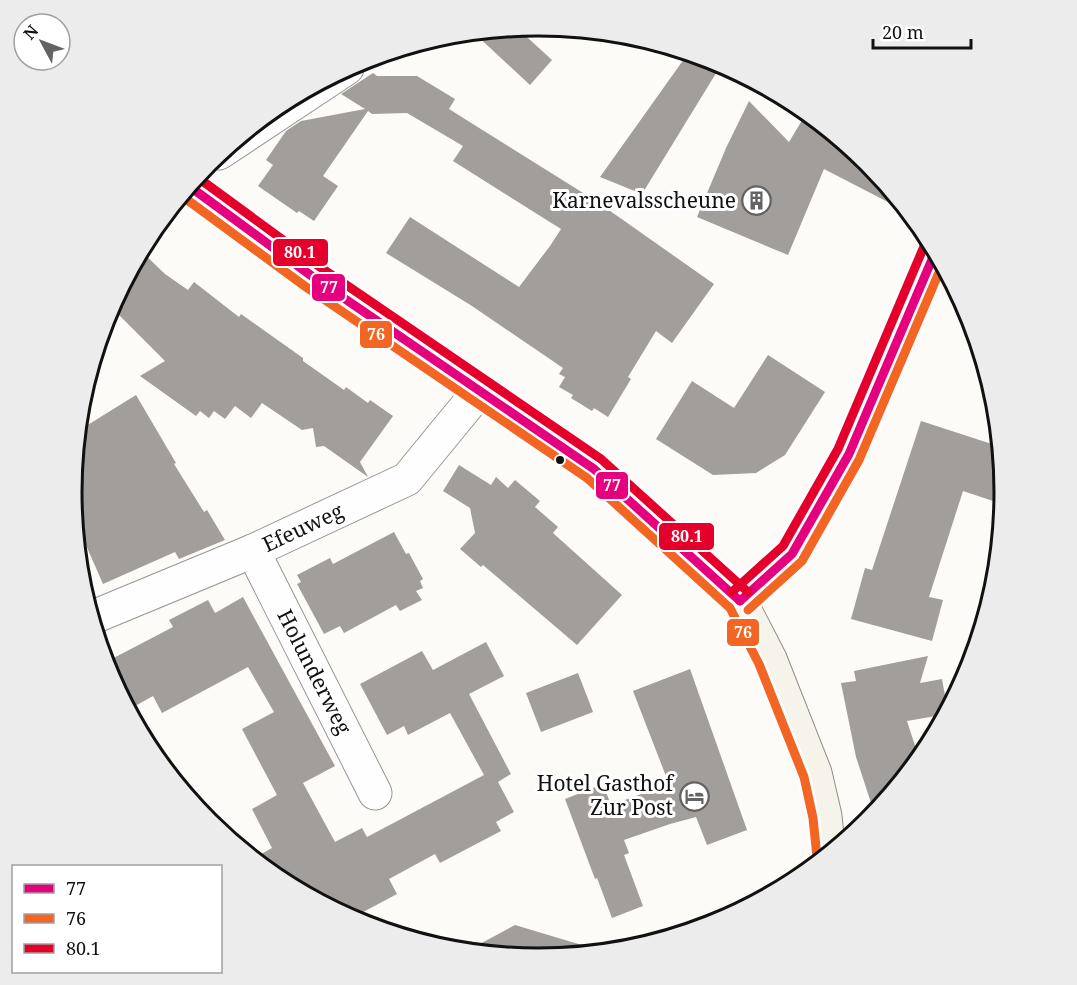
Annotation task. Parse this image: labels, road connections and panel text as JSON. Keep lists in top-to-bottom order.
{
  "streets": {
    "street": ["Efeuweg", "Holunderweg"]
  },
  "crossings": [
    ["Efeuweg", "Holunderweg"]
  ],
  "places": {
    "building": ["Karnevalsscheune"],
    "hotel": ["Hotel Gasthof Zur Post"]
  },
  "lines": ["transit line 80.1", "transit line 77", "transit line 76"],
  "legend": ["77", "76", "80.1"],
  "scale_bar": "20 m",
  "north": "top left"
}
